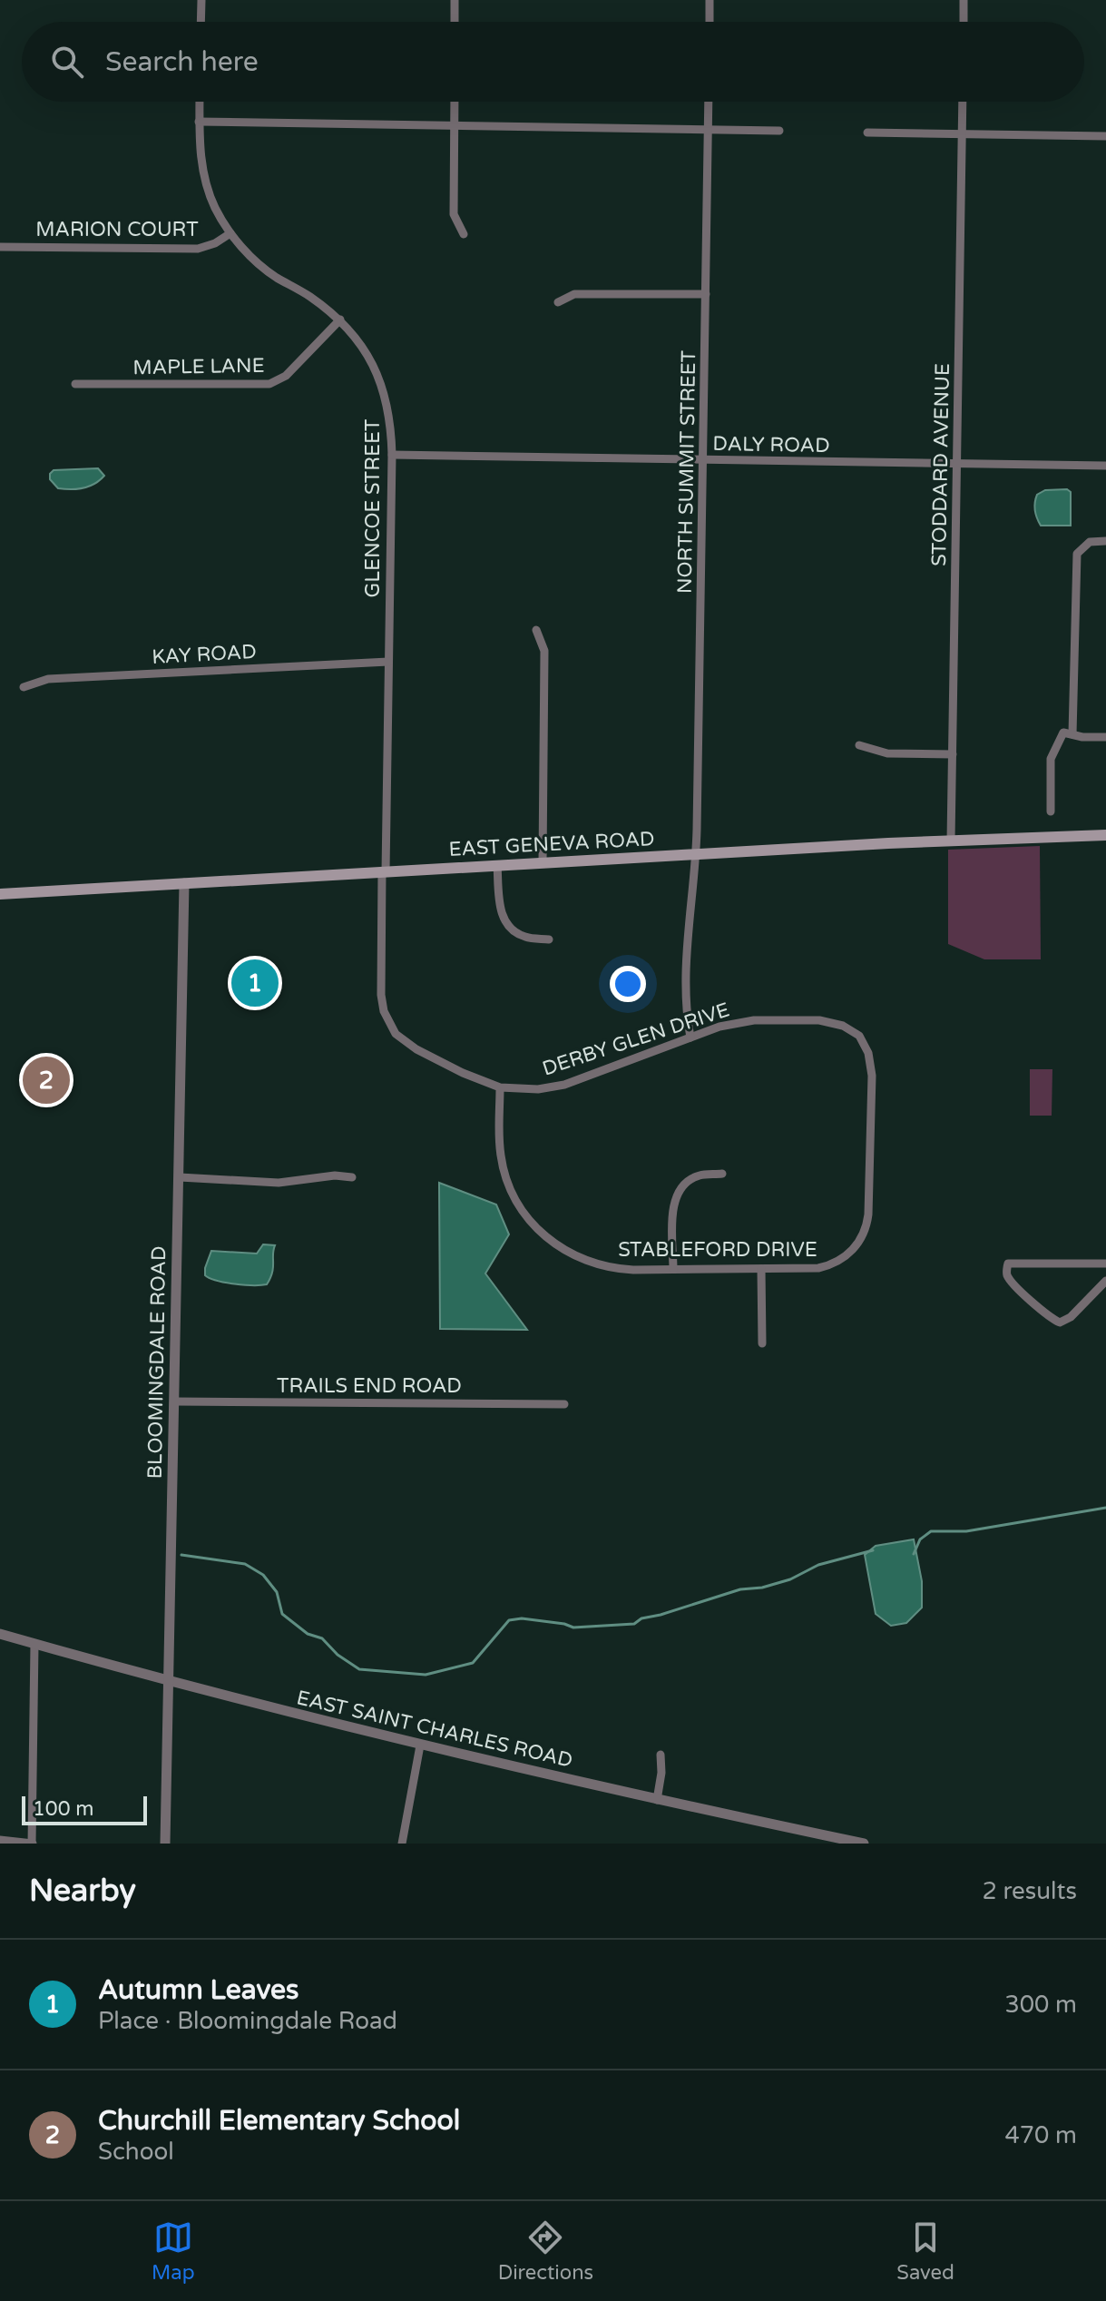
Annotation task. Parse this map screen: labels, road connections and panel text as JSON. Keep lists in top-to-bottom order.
{
  "streets": {
    "main road": ["EAST GENEVA ROAD"],
    "street": [
      "MARION COURT",
      "MAPLE LANE",
      "DALY ROAD",
      "STODDARD AVENUE",
      "NORTH SUMMIT STREET",
      "GLENCOE STREET",
      "KAY ROAD",
      "DERBY GLEN DRIVE",
      "STABLEFORD DRIVE",
      "BLOOMINGDALE ROAD",
      "TRAILS END ROAD",
      "EAST SAINT CHARLES ROAD"
    ]
  },
  "crossings": [
    ["MARION COURT", "GLENCOE STREET"],
    ["MAPLE LANE", "GLENCOE STREET"],
    ["DALY ROAD", "STODDARD AVENUE"],
    ["DALY ROAD", "NORTH SUMMIT STREET"],
    ["DALY ROAD", "GLENCOE STREET"],
    ["STODDARD AVENUE", "EAST GENEVA ROAD"],
    ["NORTH SUMMIT STREET", "EAST GENEVA ROAD"],
    ["NORTH SUMMIT STREET", "DERBY GLEN DRIVE"],
    ["GLENCOE STREET", "KAY ROAD"],
    ["GLENCOE STREET", "EAST GENEVA ROAD"],
    ["GLENCOE STREET", "DERBY GLEN DRIVE"],
    ["EAST GENEVA ROAD", "BLOOMINGDALE ROAD"],
    ["DERBY GLEN DRIVE", "STABLEFORD DRIVE"],
    ["BLOOMINGDALE ROAD", "TRAILS END ROAD"],
    ["BLOOMINGDALE ROAD", "EAST SAINT CHARLES ROAD"]
  ],
  "scale_bar": "100 m",
  "page": {
    "search": "Search here",
    "pins": ["1", "2"],
    "scale": "100 m",
    "heading": ["Nearby", "2 results"],
    "list": [
      {
        "mark": "1",
        "name": "Autumn Leaves",
        "note": "Place · Bloomingdale Road",
        "value": "300 m"
      },
      {
        "mark": "2",
        "name": "Churchill Elementary School",
        "note": "School",
        "value": "470 m"
      }
    ],
    "nav": ["Map", "Directions", "Saved"]
  }
}
